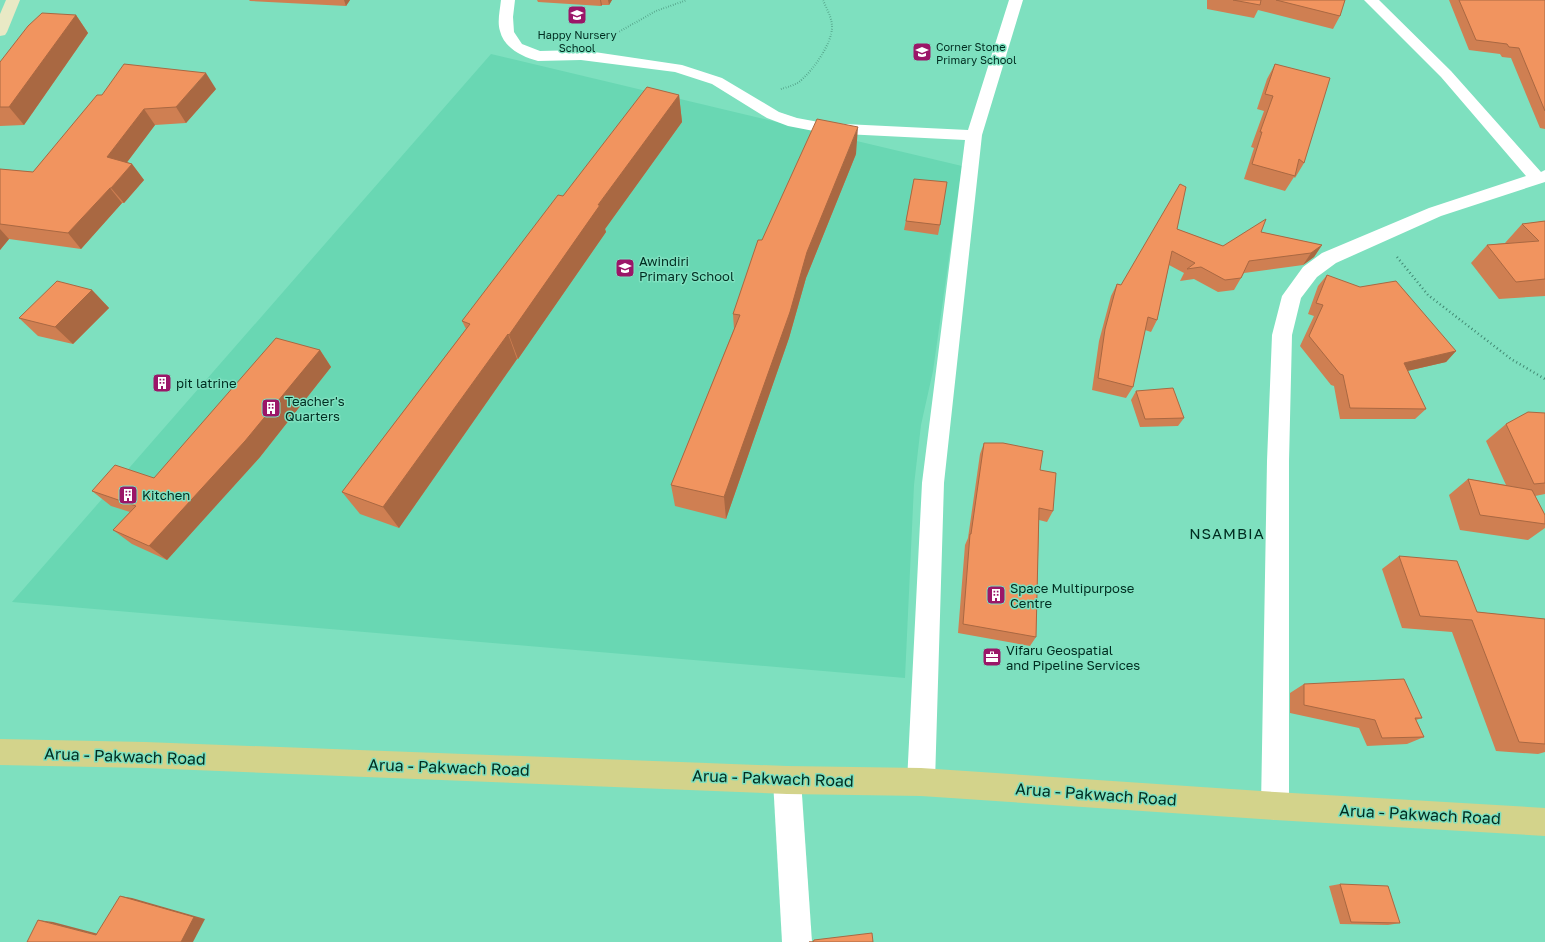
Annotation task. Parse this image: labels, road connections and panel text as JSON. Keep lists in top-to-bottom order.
{
  "streets": {
    "main road": ["Arua - Pakwach Road"]
  },
  "districts": ["NSAMBIA"],
  "places": {
    "school or university": ["Happy Nursery School", "Corner Stone Primary School", "Awindiri Primary School"],
    "building": [
      "pit latrine",
      "Teacher's Quarters",
      "Kitchen",
      "Space Multipurpose Centre"
    ],
    "office": ["Vifaru Geospatial and Pipeline Services"]
  }
}
